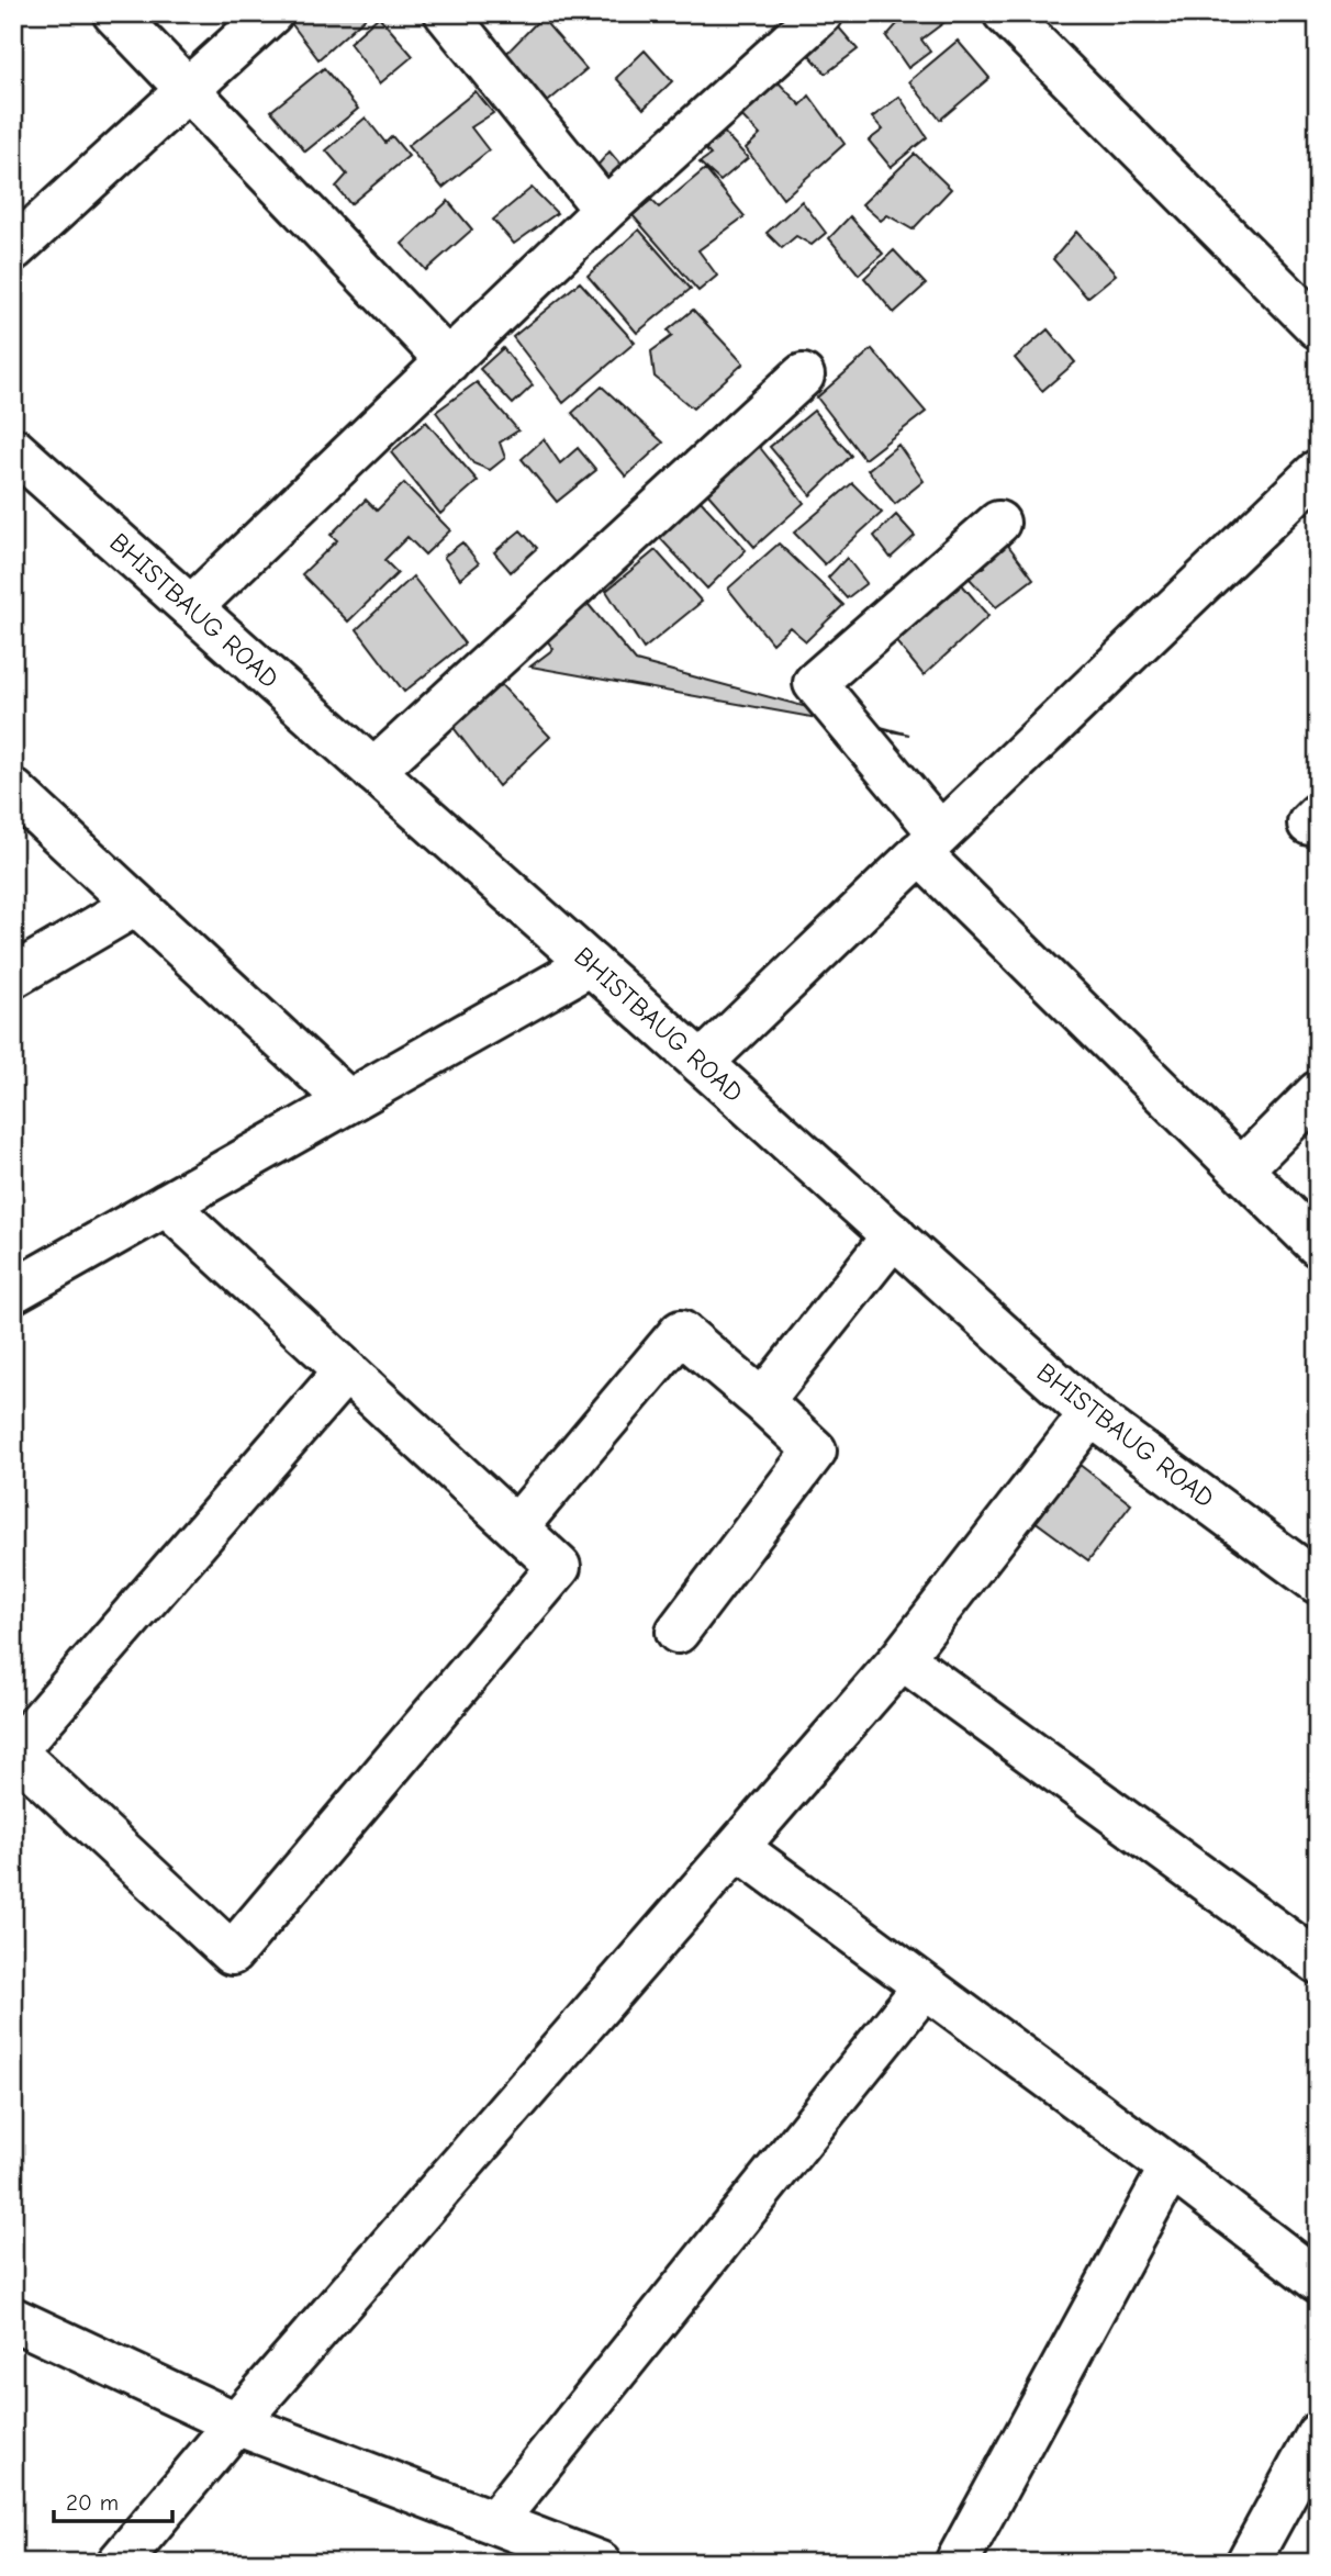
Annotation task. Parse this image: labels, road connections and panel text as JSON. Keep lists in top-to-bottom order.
{
  "streets": {
    "street": ["BHISTBAUG ROAD"]
  },
  "scale_bar": "20 m"
}
